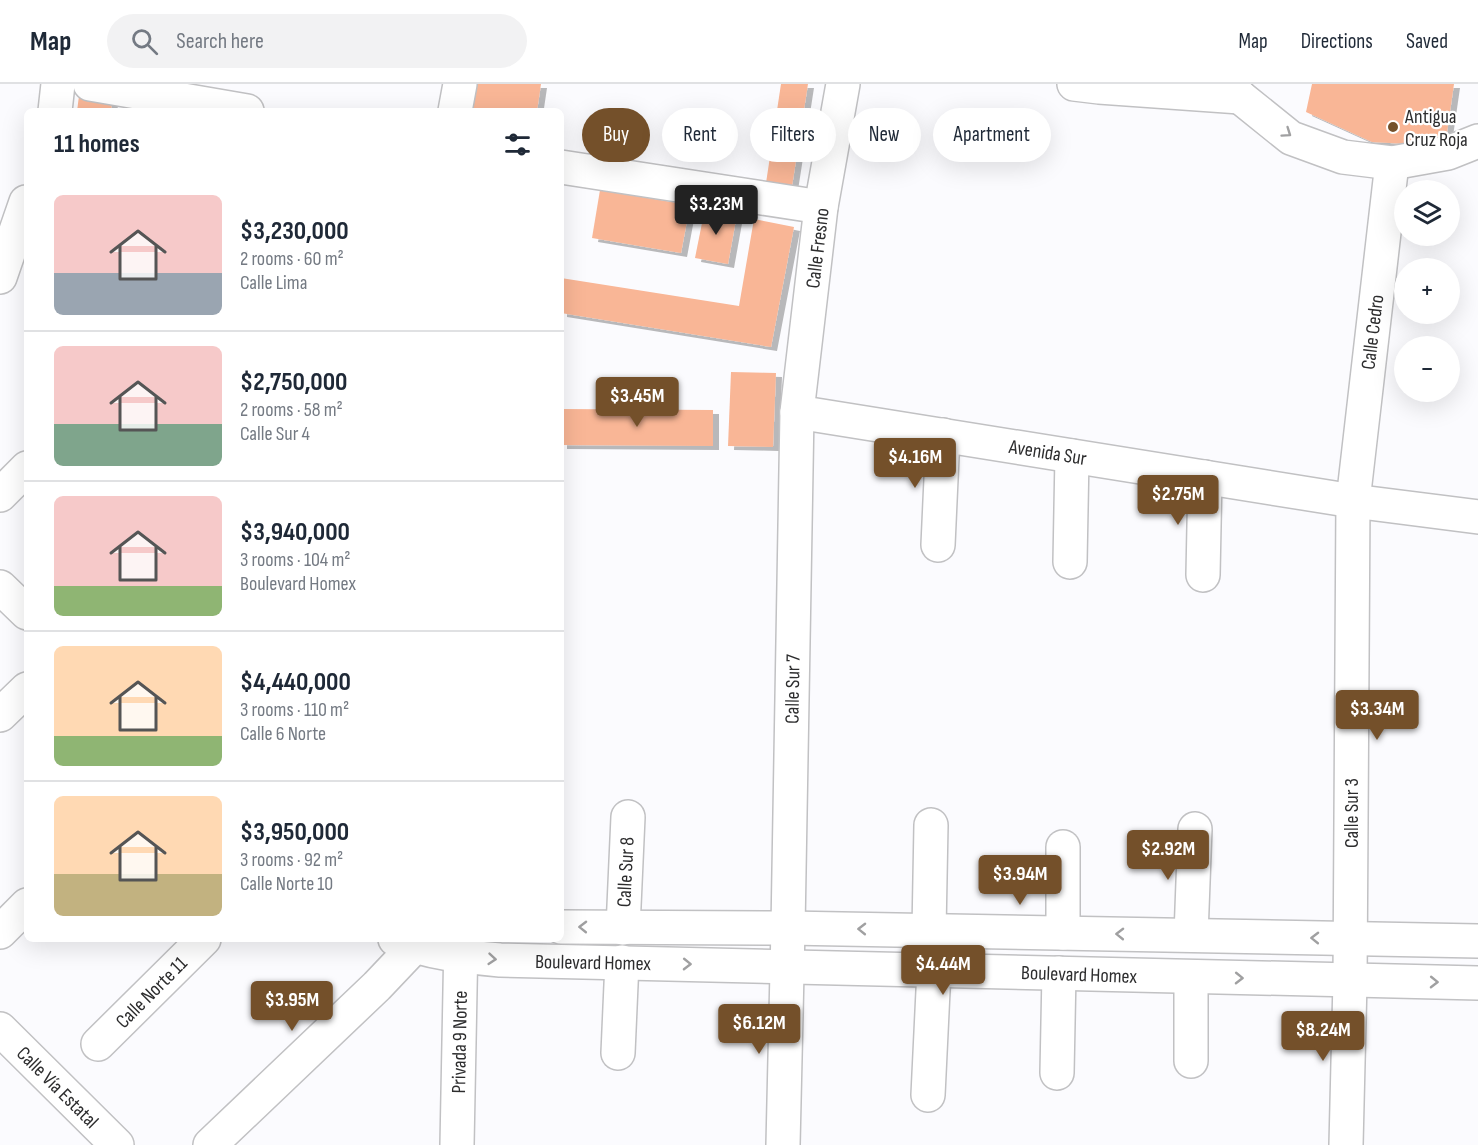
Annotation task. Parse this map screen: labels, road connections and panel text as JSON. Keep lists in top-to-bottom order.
{
  "streets": {
    "street": [
      "Calle Fresno",
      "Calle Cedro",
      "Avenida Sur",
      "Calle Sur 7",
      "Calle Sur 3",
      "Calle Sur 8",
      "Boulevard Homex",
      "Calle Norte 11",
      "Privada 9 Norte",
      "Calle Vía Estatal"
    ]
  },
  "crossings": [
    ["Calle Fresno", "Avenida Sur"],
    ["Calle Fresno", "Calle Sur 7"],
    ["Calle Cedro", "Avenida Sur"],
    ["Calle Cedro", "Calle Sur 3"],
    ["Avenida Sur", "Calle Sur 7"],
    ["Avenida Sur", "Calle Sur 3"],
    ["Calle Sur 7", "Boulevard Homex"],
    ["Calle Sur 3", "Boulevard Homex"],
    ["Calle Sur 8", "Boulevard Homex"],
    ["Boulevard Homex", "Privada 9 Norte"]
  ],
  "places": ["Antigua Cruz Roja"],
  "page": {
    "header": "Map",
    "search": "Search here",
    "nav": ["Map", "Directions", "Saved"],
    "chip": [
      "Buy",
      "Rent",
      "Filters",
      "New",
      "Apartment"
    ],
    "heading": "11 homes",
    "map_buttons": ["+", "−"],
    "list": [
      {
        "name": "$3,230,000",
        "note": "2 rooms · 60 m² · Calle Lima"
      },
      {
        "name": "$2,750,000",
        "note": "2 rooms · 58 m² · Calle Sur 4"
      },
      {
        "name": "$3,940,000",
        "note": "3 rooms · 104 m² · Boulevard Homex"
      },
      {
        "name": "$4,440,000",
        "note": "3 rooms · 110 m² · Calle 6 Norte"
      },
      {
        "name": "$3,950,000",
        "note": "3 rooms · 92 m² · Calle Norte 10"
      }
    ],
    "price": [
      "$3.23M",
      "$3.45M",
      "$4.16M",
      "$2.75M",
      "$3.34M",
      "$2.92M",
      "$3.94M",
      "$4.44M",
      "$3.95M",
      "$6.12M",
      "$8.24M"
    ]
  }
}
